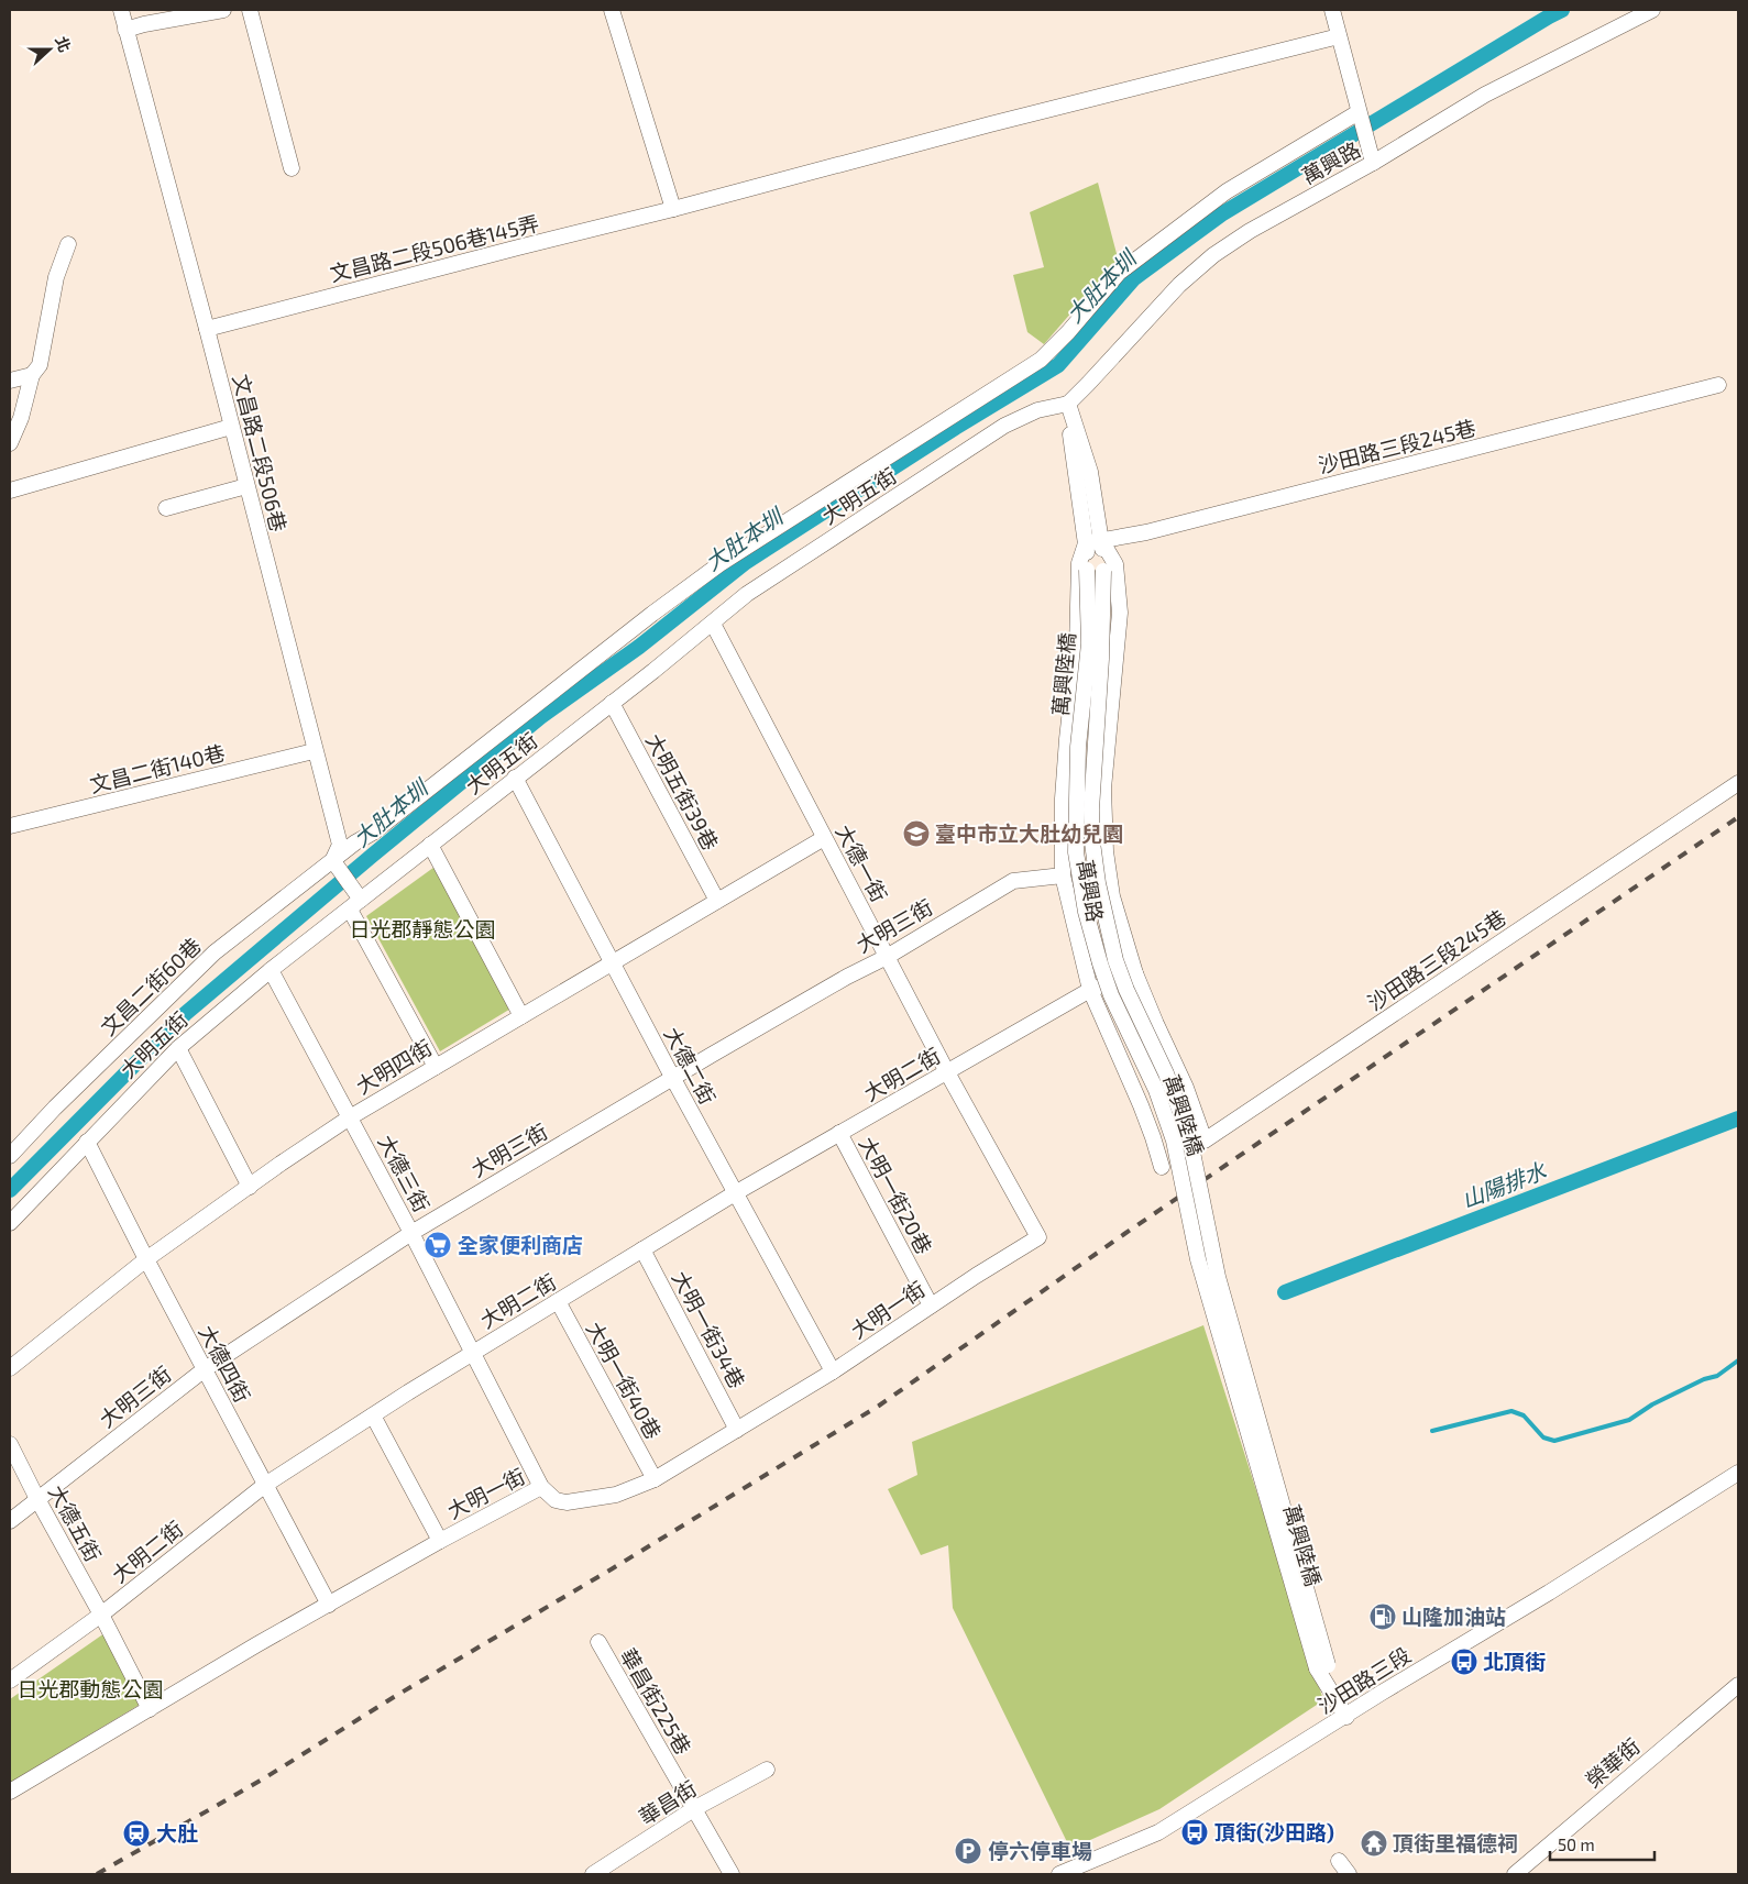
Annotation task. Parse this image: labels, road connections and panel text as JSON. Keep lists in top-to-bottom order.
{
  "streets": {
    "street": [
      "萬興路",
      "文昌路二段506巷145弄",
      "沙田路三段245巷",
      "文昌路二段506巷",
      "大明五街",
      "萬興陸橋",
      "文昌二街140巷",
      "大明五街39巷",
      "大德一街",
      "大明三街",
      "文昌二街60巷",
      "大德二街",
      "大明四街",
      "大明二街",
      "大德三街",
      "大明一街20巷",
      "大明一街",
      "大明一街34巷",
      "大德四街",
      "大明一街40巷",
      "大德五街",
      "沙田路三段",
      "華昌街225巷",
      "榮華街",
      "華昌街"
    ]
  },
  "crossings": [
    ["萬興路", "沙田路三段245巷"],
    ["萬興路", "大明五街"],
    ["萬興路", "萬興陸橋"],
    ["萬興路", "大明三街"],
    ["萬興路", "大明二街"],
    ["文昌路二段506巷145弄", "文昌路二段506巷"],
    ["文昌路二段506巷", "文昌二街140巷"],
    ["文昌路二段506巷", "文昌二街60巷"],
    ["大明五街", "大明五街39巷"],
    ["大明五街", "大德一街"],
    ["大明五街", "大德二街"],
    ["大明五街", "大德三街"],
    ["大明五街", "大德四街"],
    ["大明五街39巷", "大明四街"],
    ["大德一街", "大明三街"],
    ["大德一街", "大明四街"],
    ["大德一街", "大明二街"],
    ["大德一街", "大明一街"],
    ["大明三街", "大德二街"],
    ["大明三街", "大德三街"],
    ["大明三街", "大德四街"],
    ["大明三街", "大德五街"],
    ["大德二街", "大明四街"],
    ["大德二街", "大明二街"],
    ["大德二街", "大明一街"],
    ["大明四街", "大德三街"],
    ["大明四街", "大德四街"],
    ["大明二街", "大德三街"],
    ["大明二街", "大明一街20巷"],
    ["大明二街", "大明一街34巷"],
    ["大明二街", "大德四街"],
    ["大明二街", "大明一街40巷"],
    ["大明二街", "大德五街"],
    ["大德三街", "大明一街"],
    ["大明一街20巷", "大明一街"],
    ["大明一街", "大明一街34巷"],
    ["大明一街", "大德四街"],
    ["大明一街", "大明一街40巷"],
    ["大明一街", "大德五街"],
    ["華昌街225巷", "華昌街"]
  ],
  "water": ["大肚本圳", "山陽排水"],
  "parks": ["日光郡靜態公園", "日光郡動態公園"],
  "places": {
    "school or university": ["臺中市立大肚幼兒園"],
    "supermarket": ["全家便利商店"],
    "fuel station": ["山隆加油站"],
    "bus stop": ["北頂街", "頂街(沙田路)"],
    "station": ["大肚"],
    "temple": ["頂街里福德祠"],
    "parking": ["停六停車場"]
  },
  "scale_bar": "50 m",
  "north": "right"
}
